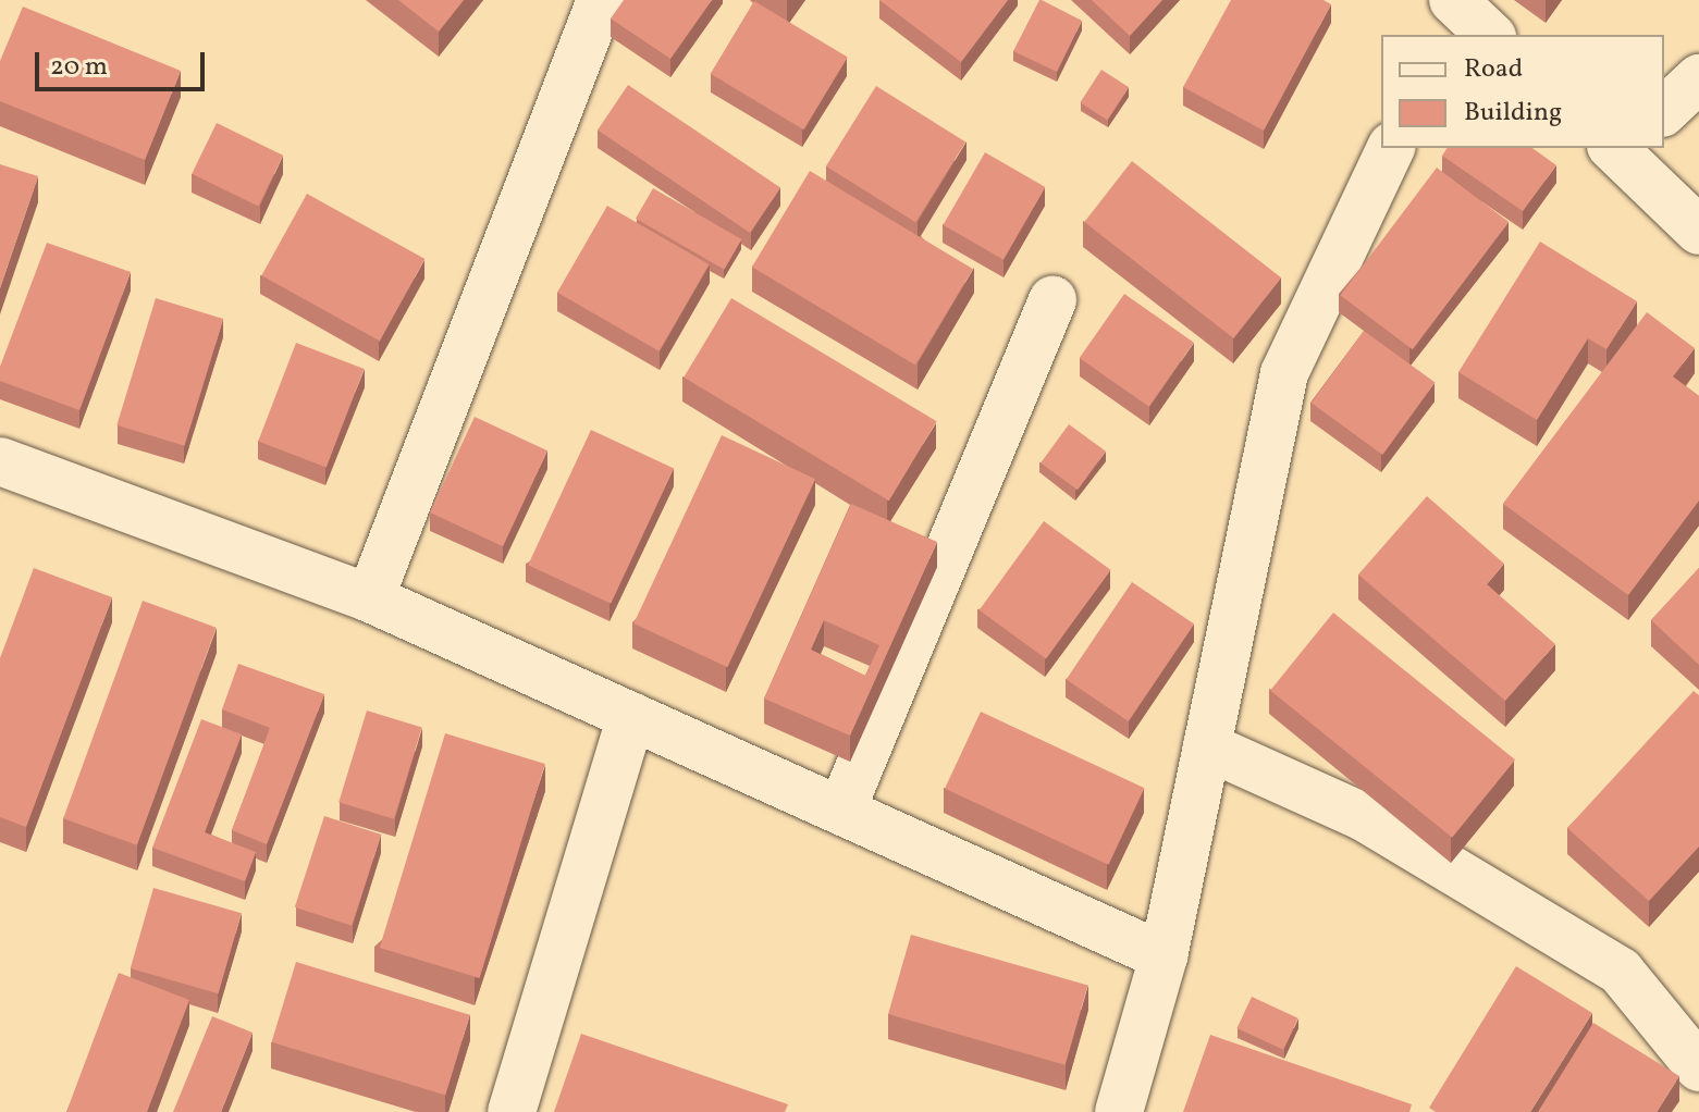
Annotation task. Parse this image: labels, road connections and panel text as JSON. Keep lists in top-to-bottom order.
{
  "legend": ["Road", "Building"],
  "scale_bar": "20 m"
}
